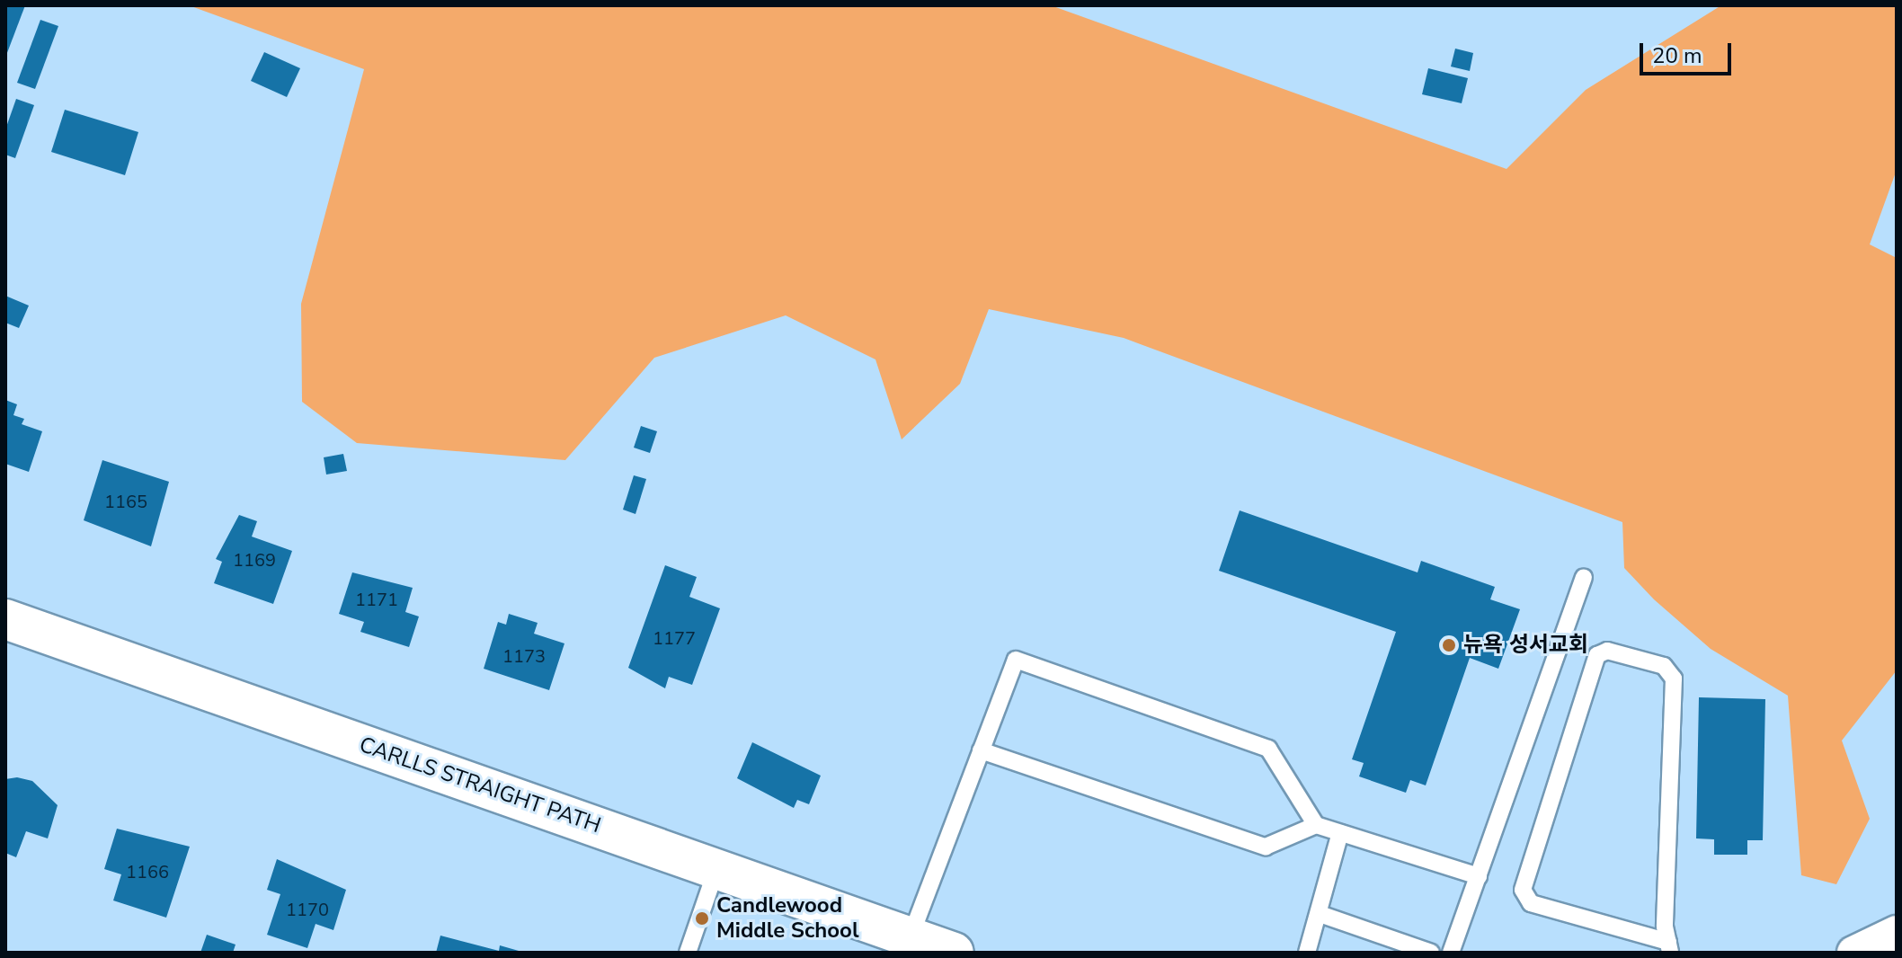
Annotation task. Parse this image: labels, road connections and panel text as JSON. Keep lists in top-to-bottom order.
{
  "streets": {
    "street": ["CARLLS STRAIGHT PATH"]
  },
  "places": ["뉴욕 성서교회", "Candlewood Middle School"],
  "house_numbers": [
    "1165",
    "1169",
    "1171",
    "1177",
    "1173",
    "1166",
    "1170"
  ],
  "scale_bar": "20 m"
}
